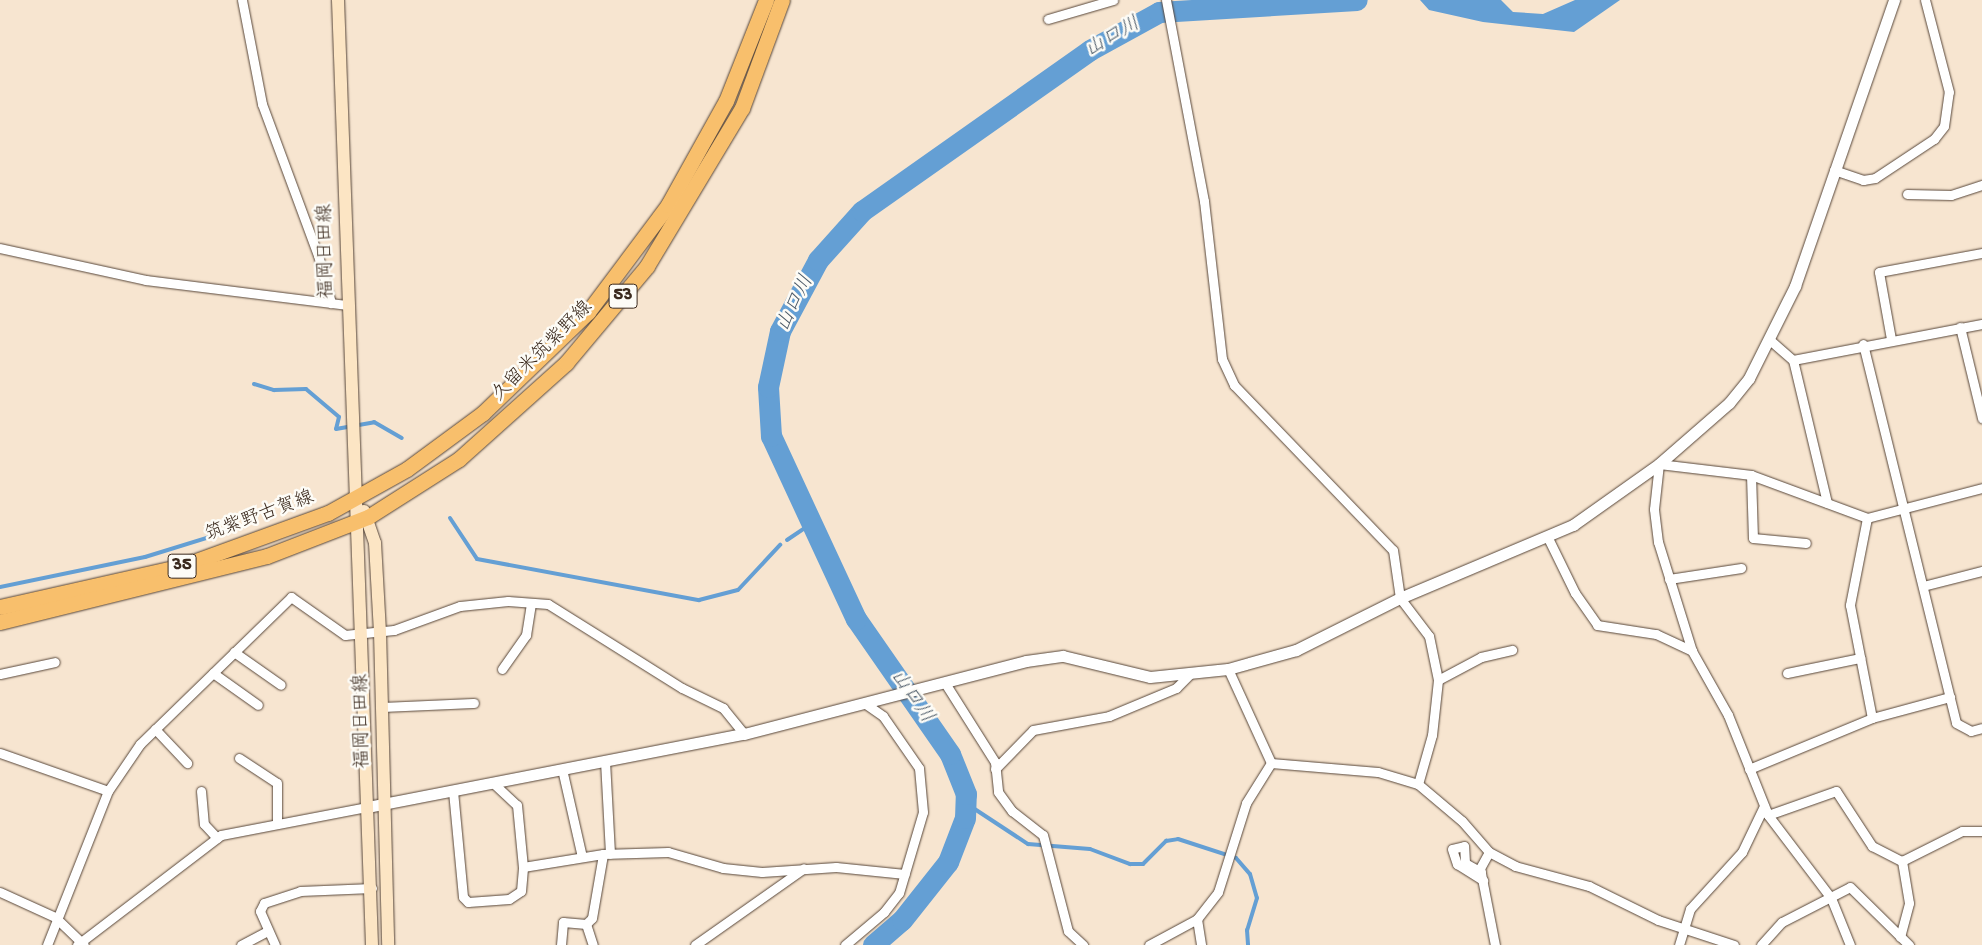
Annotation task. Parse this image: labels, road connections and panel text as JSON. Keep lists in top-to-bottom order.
{
  "streets": {
    "main road": [
      "福岡日田線",
      "53",
      "久留米筑紫野線",
      "筑紫野古賀線",
      "35"
    ]
  },
  "crossings": [
    ["福岡日田線", "久留米筑紫野線"],
    ["福岡日田線", "筑紫野古賀線"],
    ["久留米筑紫野線", "筑紫野古賀線"]
  ],
  "water": ["山口川"]
}
